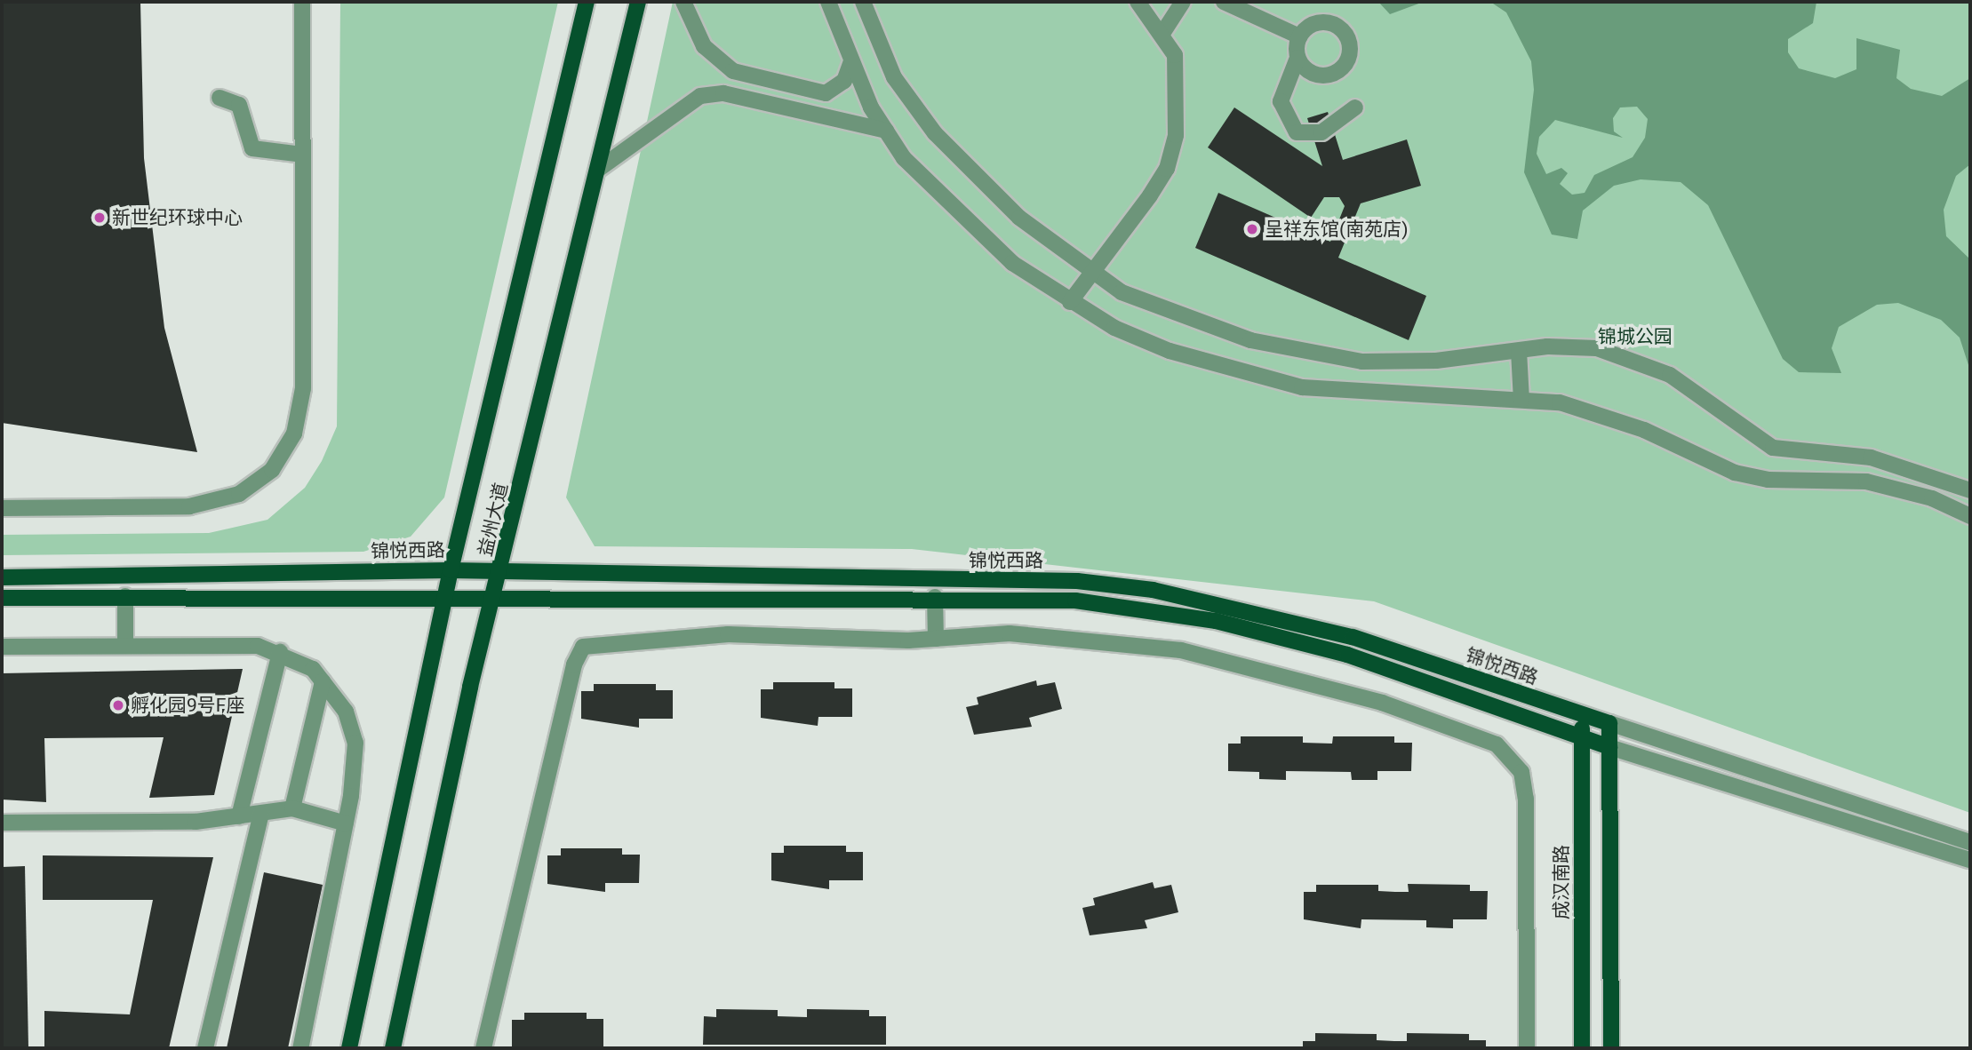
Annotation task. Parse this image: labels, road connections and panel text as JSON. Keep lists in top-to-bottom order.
{
  "streets": {
    "main road": ["益州大道", "锦悦西路", "成汉南路"]
  },
  "crossings": [
    ["益州大道", "锦悦西路"],
    ["锦悦西路", "成汉南路"]
  ],
  "parks": ["锦城公园"],
  "places": ["新世纪环球中心", "呈祥东馆(南苑店)", "孵化园9号F座"]
}
